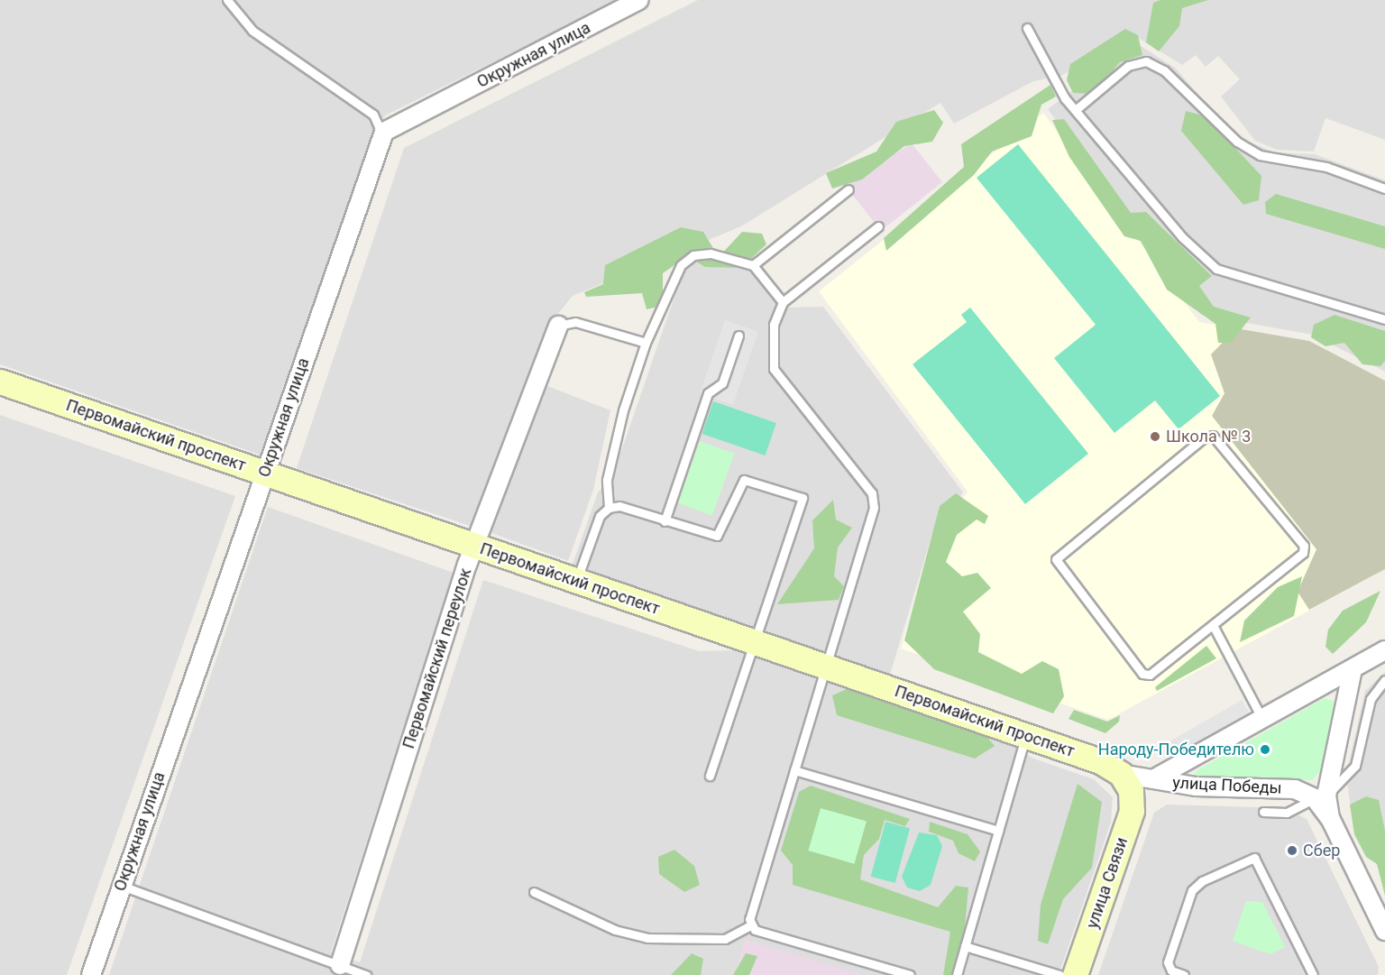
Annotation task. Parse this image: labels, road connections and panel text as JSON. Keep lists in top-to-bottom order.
{
  "streets": {
    "street": [
      "Окружная улица",
      "Первомайский проспект",
      "Первомайский переулок",
      "улица Победы",
      "улица Связи"
    ]
  },
  "crossings": [
    ["Окружная улица", "Первомайский проспект"],
    ["Первомайский проспект", "Первомайский переулок"],
    ["Первомайский проспект", "улица Победы"],
    ["Первомайский проспект", "улица Связи"],
    ["улица Победы", "улица Связи"]
  ],
  "places": ["Школа № 3", "Народу-Победителю", "Сбер"]
}
